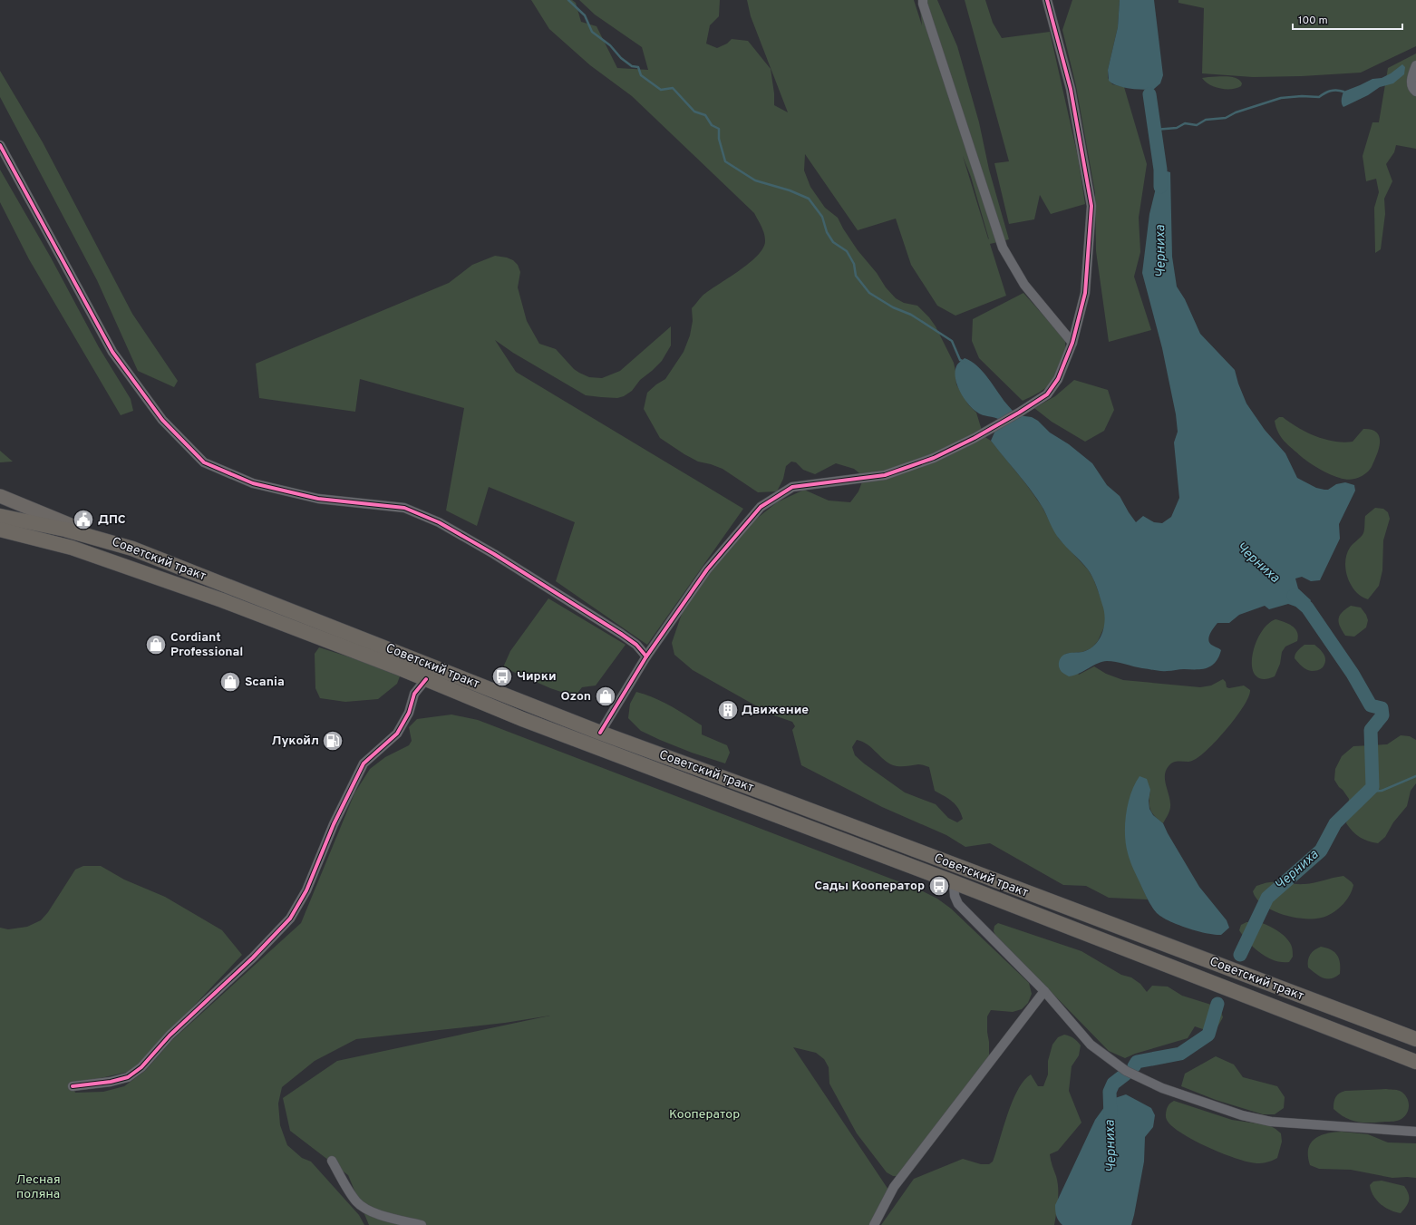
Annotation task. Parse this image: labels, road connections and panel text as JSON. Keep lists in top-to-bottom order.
{
  "streets": {
    "highway": ["Советский тракт"]
  },
  "water": ["Черниха"],
  "parks": ["Кооператор", "Лесная поляна"],
  "places": {
    "public building": ["ДПС"],
    "shop": ["Cordiant Professional", "Scania", "Ozon"],
    "bus stop": ["Чирки", "Сады Кооператор"],
    "building": ["Движение"],
    "fuel station": ["Лукойл"]
  },
  "scale_bar": "100 m"
}
